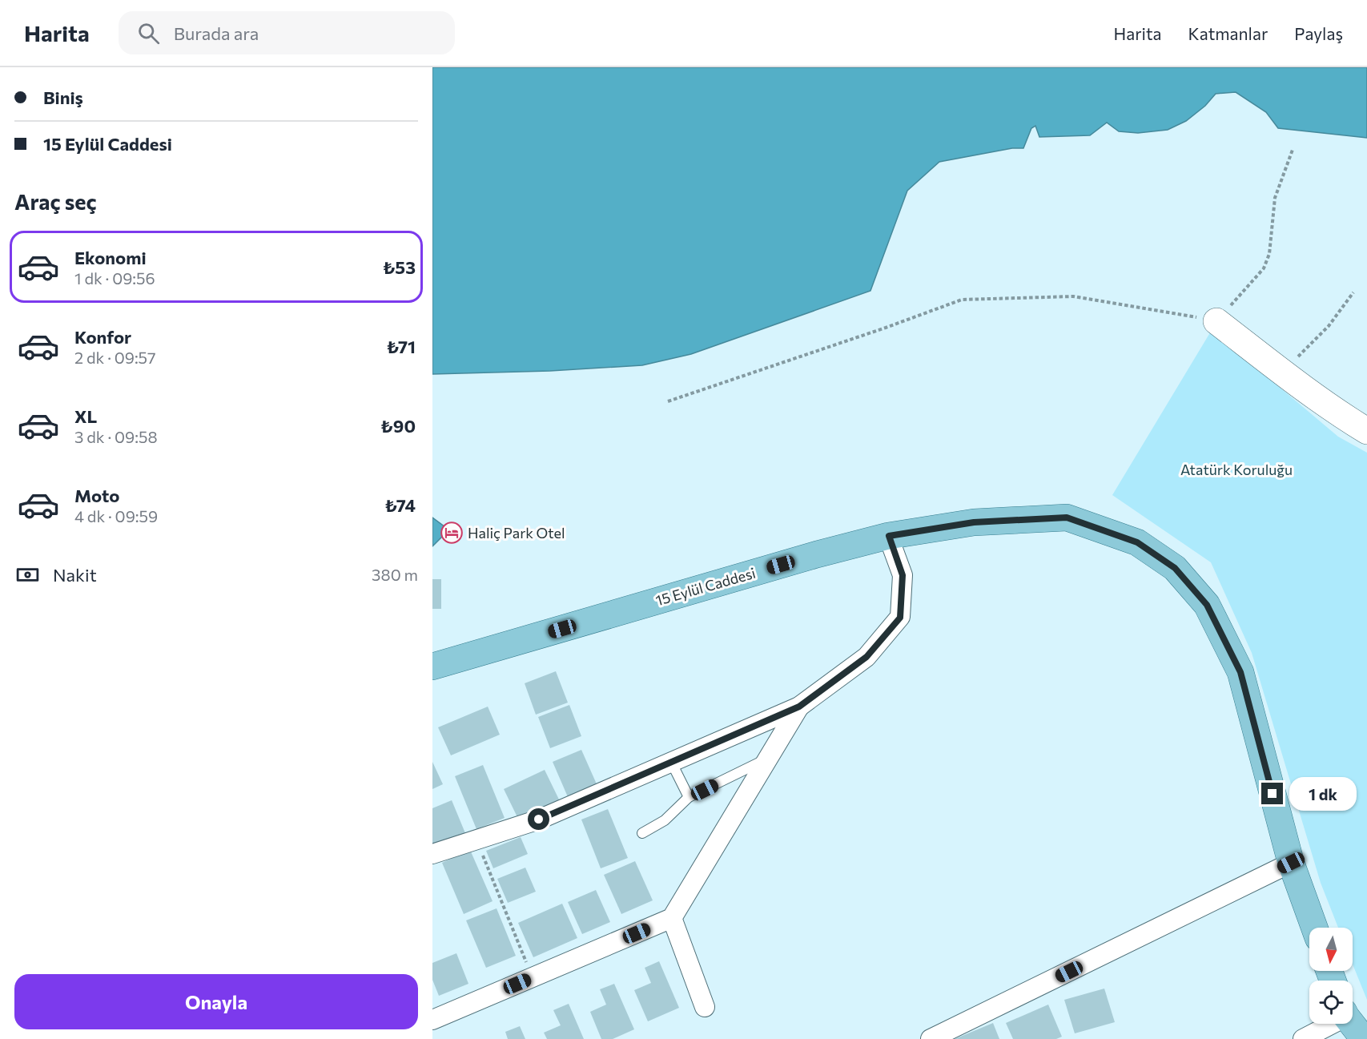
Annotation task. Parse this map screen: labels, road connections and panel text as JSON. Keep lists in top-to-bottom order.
{
  "streets": {
    "main road": ["15 Eylül Caddesi"]
  },
  "parks": ["Atatürk Koruluğu"],
  "places": {
    "hotel": ["Haliç Park Otel"]
  },
  "north": "bottom",
  "page": {
    "header": "Harita",
    "search": "Burada ara",
    "nav": ["Harita", "Katmanlar", "Paylaş"],
    "banner": ["Biniş", "15 Eylül Caddesi"],
    "heading": "Araç seç",
    "list": [
      {
        "name": "Ekonomi",
        "note": "1 dk · 09:56",
        "value": "₺53"
      },
      {
        "name": "Konfor",
        "note": "2 dk · 09:57",
        "value": "₺71"
      },
      {
        "name": "XL",
        "note": "3 dk · 09:58",
        "value": "₺90"
      },
      {
        "name": "Moto",
        "note": "4 dk · 09:59",
        "value": "₺74"
      }
    ],
    "pay": ["Nakit", "380 m"],
    "bubble": "1 dk",
    "buttons": "Onayla"
  }
}
